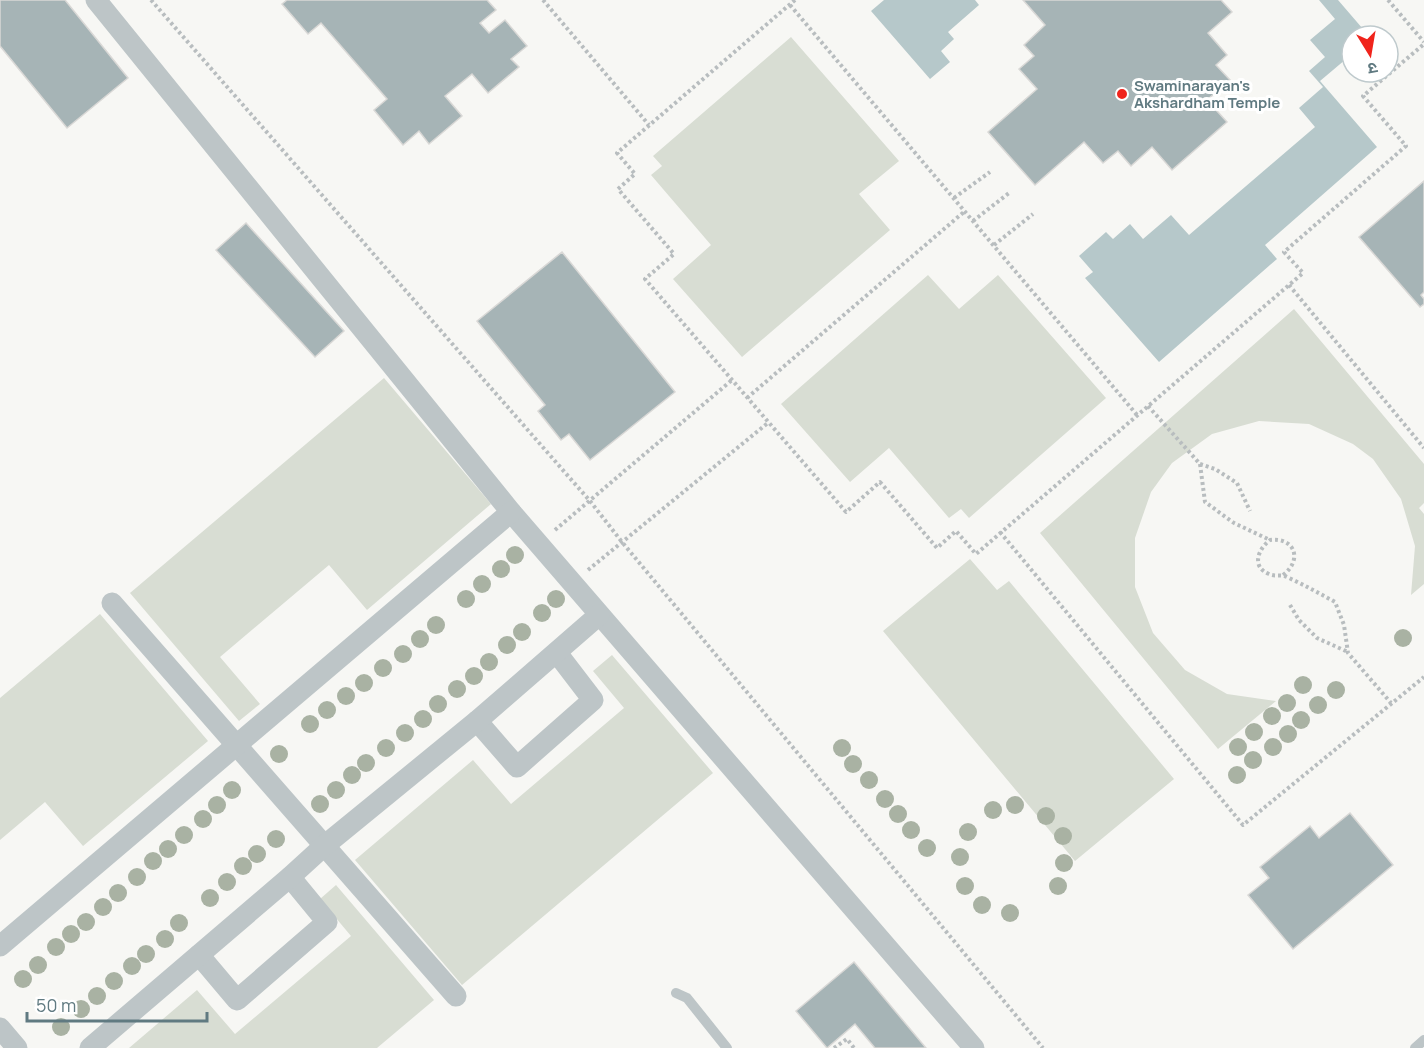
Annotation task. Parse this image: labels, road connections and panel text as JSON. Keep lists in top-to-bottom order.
{
  "places": ["Swaminarayan's Akshardham Temple"],
  "scale_bar": "50 m",
  "north": "bottom"
}
